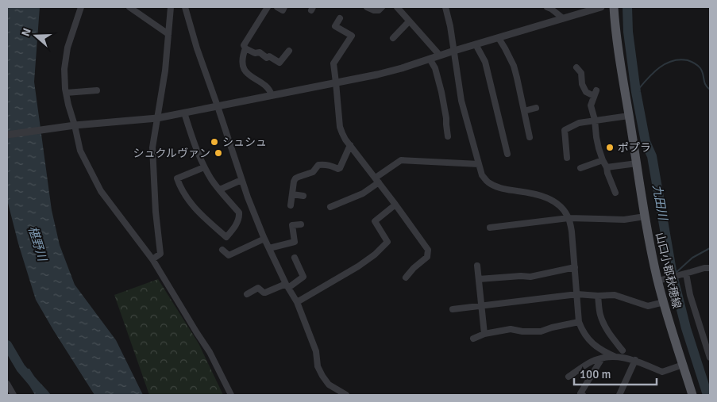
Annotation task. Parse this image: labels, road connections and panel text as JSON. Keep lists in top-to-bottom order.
{
  "streets": {
    "main road": ["山口小郡秋穂線"]
  },
  "water": ["九田川", "椹野川"],
  "places": ["シュシュ", "ポプラ", "シュクルヴァン"],
  "scale_bar": "100 m",
  "north": "left"
}
